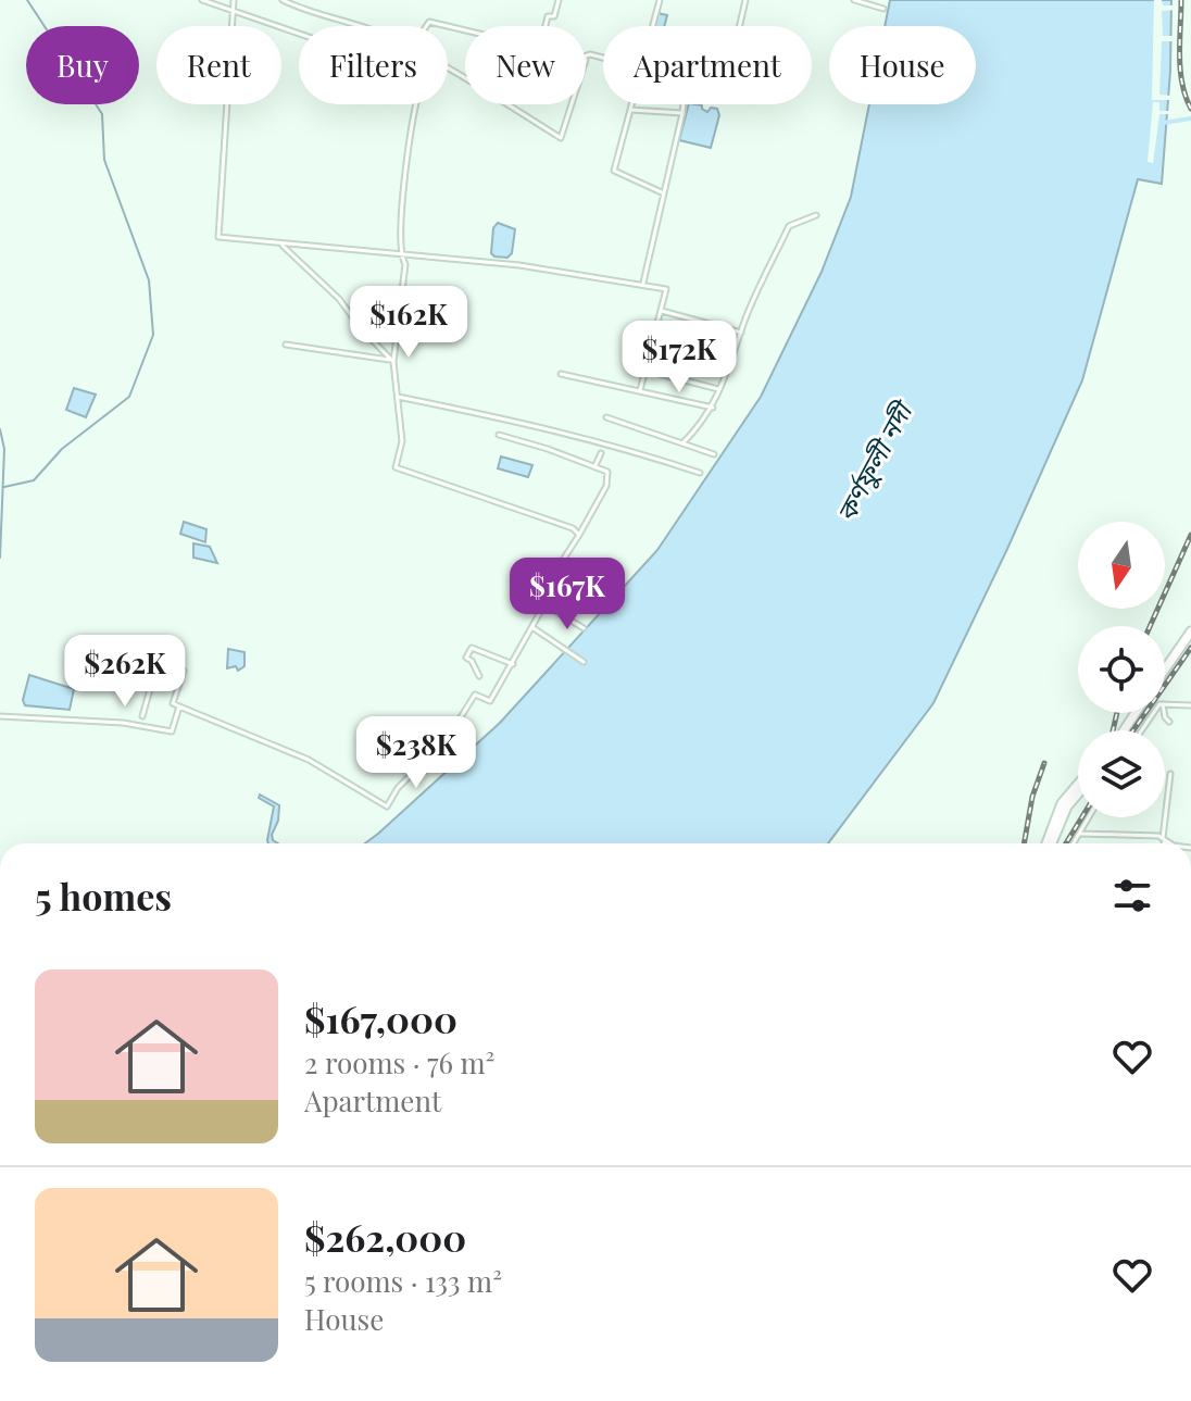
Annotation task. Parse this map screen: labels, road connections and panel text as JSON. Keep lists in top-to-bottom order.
{
  "water": ["কর্ণফুলী নদী"],
  "north": "bottom",
  "page": {
    "chip": [
      "Buy",
      "Rent",
      "Filters",
      "New",
      "Apartment",
      "House"
    ],
    "price": [
      "$162K",
      "$172K",
      "$167K",
      "$262K",
      "$238K"
    ],
    "heading": "5 homes",
    "list": [
      {
        "name": "$167,000",
        "note": "2 rooms · 76 m² · Apartment"
      },
      {
        "name": "$262,000",
        "note": "5 rooms · 133 m² · House"
      }
    ]
  }
}
